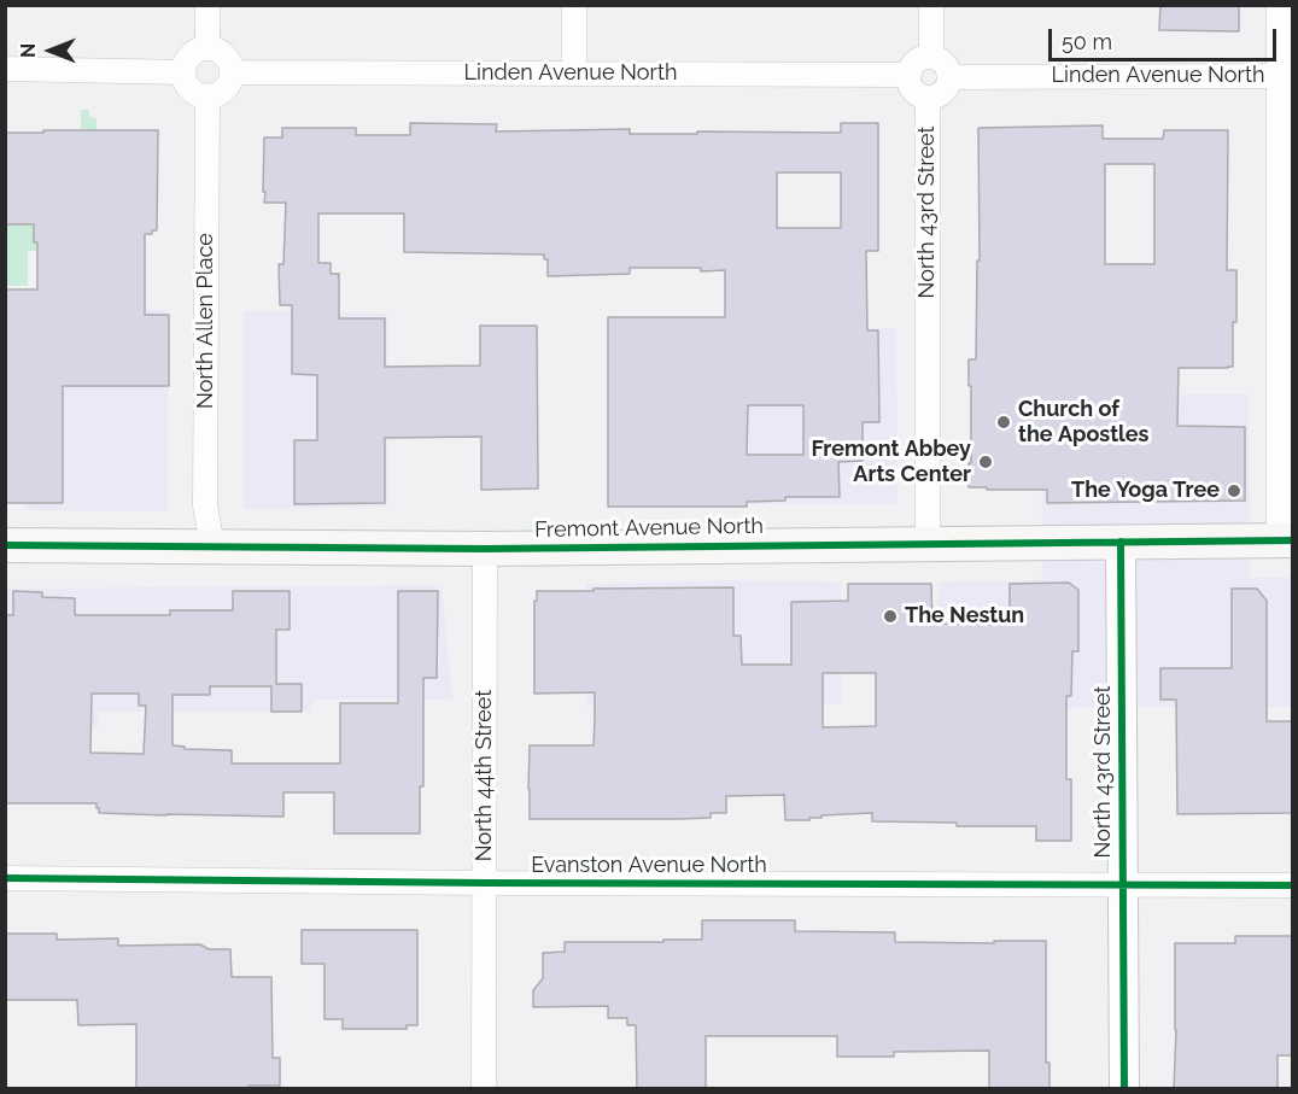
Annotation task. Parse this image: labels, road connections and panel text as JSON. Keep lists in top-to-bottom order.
{
  "streets": {
    "main road": ["Fremont Avenue North"],
    "street": [
      "Linden Avenue North",
      "North 43rd Street",
      "North Allen Place",
      "North 44th Street",
      "Evanston Avenue North"
    ]
  },
  "crossings": [
    ["Linden Avenue North", "North 43rd Street"],
    ["Linden Avenue North", "North Allen Place"],
    ["North 43rd Street", "Fremont Avenue North"],
    ["North 43rd Street", "Evanston Avenue North"],
    ["North Allen Place", "Fremont Avenue North"],
    ["Fremont Avenue North", "North 44th Street"],
    ["North 44th Street", "Evanston Avenue North"]
  ],
  "places": [
    "Church of the Apostles",
    "Fremont Abbey Arts Center",
    "The Yoga Tree",
    "The Nestun"
  ],
  "scale_bar": "50 m",
  "north": "left"
}
